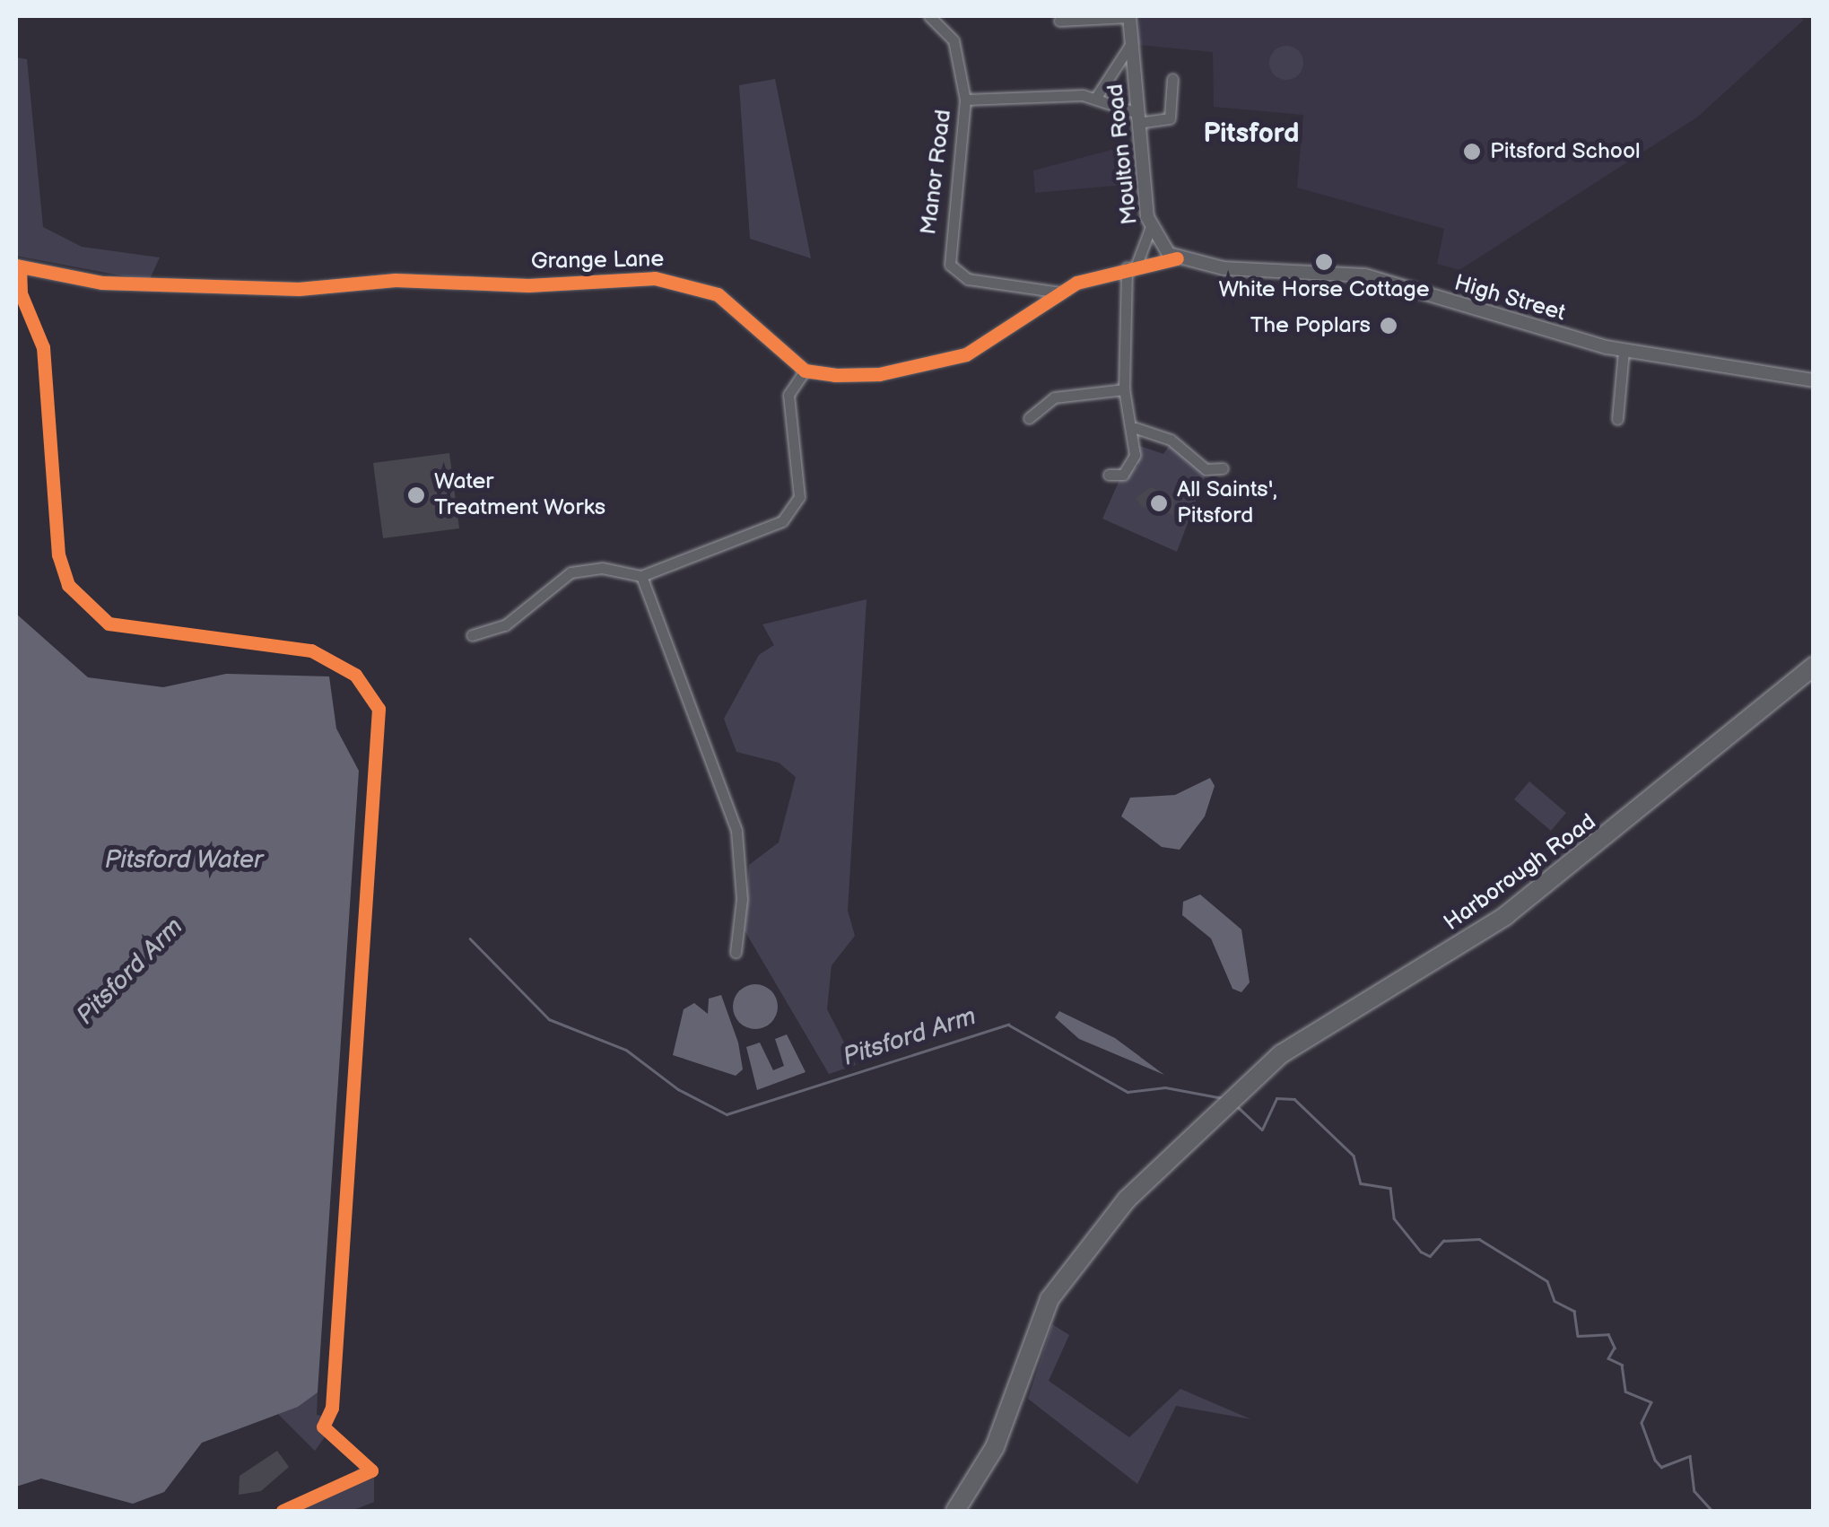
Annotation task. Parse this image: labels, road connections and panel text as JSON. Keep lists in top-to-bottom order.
{
  "streets": {
    "highway": ["Harborough Road"],
    "street": [
      "Moulton Road",
      "Manor Road",
      "Grange Lane",
      "High Street"
    ]
  },
  "crossings": [
    ["Moulton Road", "Manor Road"],
    ["Moulton Road", "High Street"]
  ],
  "districts": ["Pitsford"],
  "water": ["Pitsford Water", "Pitsford Arm"],
  "places": [
    "Pitsford School",
    "White Horse Cottage",
    "The Poplars",
    "Water Treatment Works",
    "All Saints', Pitsford"
  ]
}
